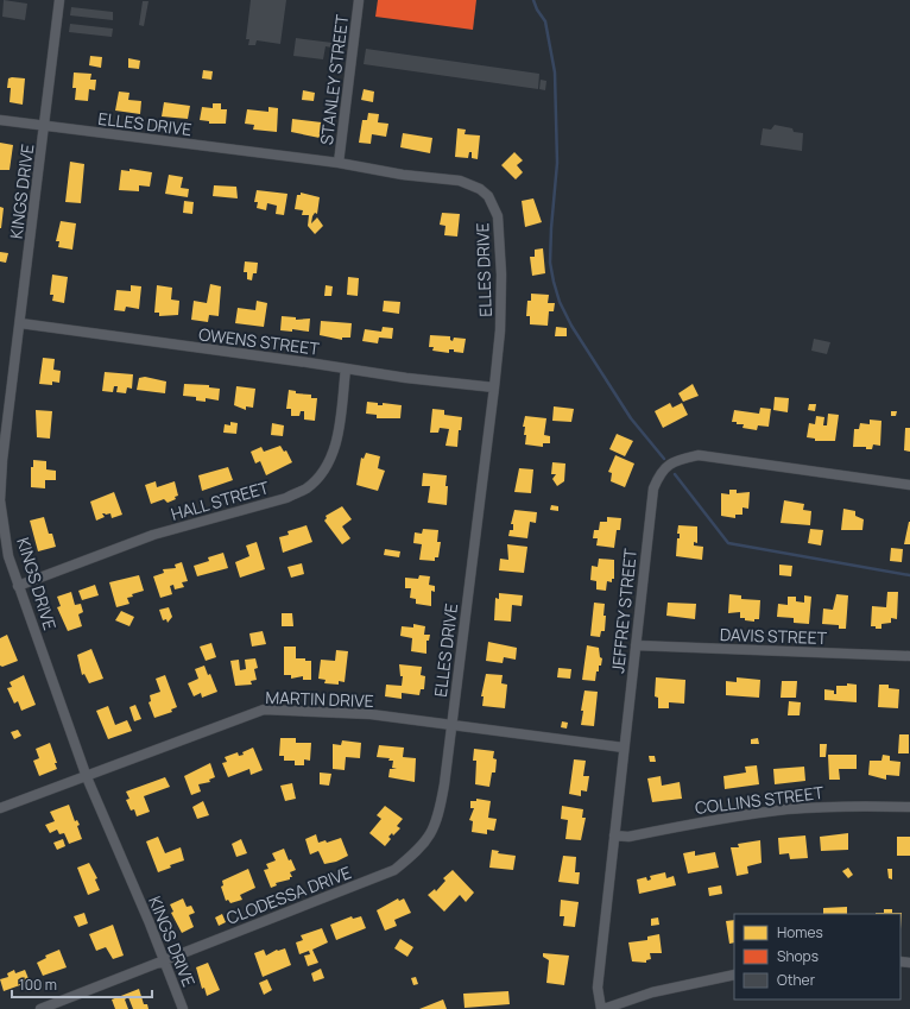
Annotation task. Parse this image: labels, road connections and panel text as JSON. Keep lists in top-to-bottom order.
{
  "streets": {
    "street": [
      "STANLEY STREET",
      "ELLES DRIVE",
      "KINGS DRIVE",
      "OWENS STREET",
      "HALL STREET",
      "JEFFREY STREET",
      "DAVIS STREET",
      "MARTIN DRIVE",
      "COLLINS STREET",
      "CLODESSA DRIVE"
    ]
  },
  "crossings": [
    ["STANLEY STREET", "ELLES DRIVE"],
    ["ELLES DRIVE", "KINGS DRIVE"],
    ["ELLES DRIVE", "OWENS STREET"],
    ["ELLES DRIVE", "MARTIN DRIVE"],
    ["ELLES DRIVE", "CLODESSA DRIVE"],
    ["KINGS DRIVE", "OWENS STREET"],
    ["KINGS DRIVE", "HALL STREET"],
    ["KINGS DRIVE", "MARTIN DRIVE"],
    ["KINGS DRIVE", "CLODESSA DRIVE"],
    ["OWENS STREET", "HALL STREET"],
    ["JEFFREY STREET", "DAVIS STREET"],
    ["JEFFREY STREET", "MARTIN DRIVE"],
    ["JEFFREY STREET", "COLLINS STREET"],
    ["MARTIN DRIVE", "CLODESSA DRIVE"]
  ],
  "legend": ["Homes", "Shops", "Other"],
  "scale_bar": "100 m"
}
